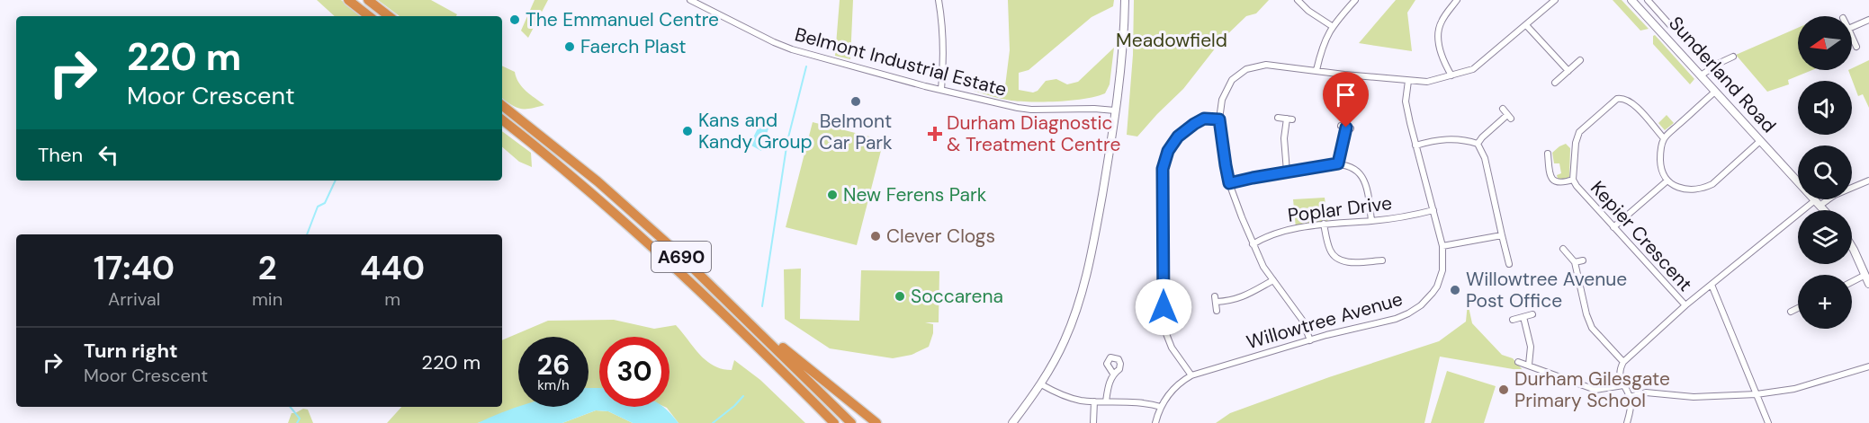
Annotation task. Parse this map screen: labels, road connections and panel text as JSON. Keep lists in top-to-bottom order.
{
  "streets": {
    "highway": ["A690"],
    "street": [
      "Belmont Industrial Estate",
      "Sunderland Road",
      "Poplar Drive",
      "Kepier Crescent",
      "Willowtree Avenue"
    ]
  },
  "crossings": [
    ["Poplar Drive", "Willowtree Avenue"]
  ],
  "parks": ["Meadowfield"],
  "places": {
    "other": [
      "The Emmanuel Centre",
      "Faerch Plast",
      "Belmont Car Park",
      "Kans and Kandy Group",
      "New Ferens Park",
      "Clever Clogs",
      "Willowtree Avenue Post Office",
      "Soccarena",
      "Durham Gilesgate Primary School"
    ],
    "health": ["Durham Diagnostic & Treatment Centre"]
  },
  "north": "left",
  "page": {
    "map_buttons": "+",
    "turn": ["220 m", "Moor Crescent"],
    "then": "Then",
    "eta": [
      "17:40",
      "Arrival",
      "2",
      "min",
      "440",
      "m"
    ],
    "list": [
      {
        "name": "Turn right",
        "note": "Moor Crescent",
        "value": "220 m"
      }
    ],
    "speed": "26 km/h",
    "limit": "30"
  }
}
